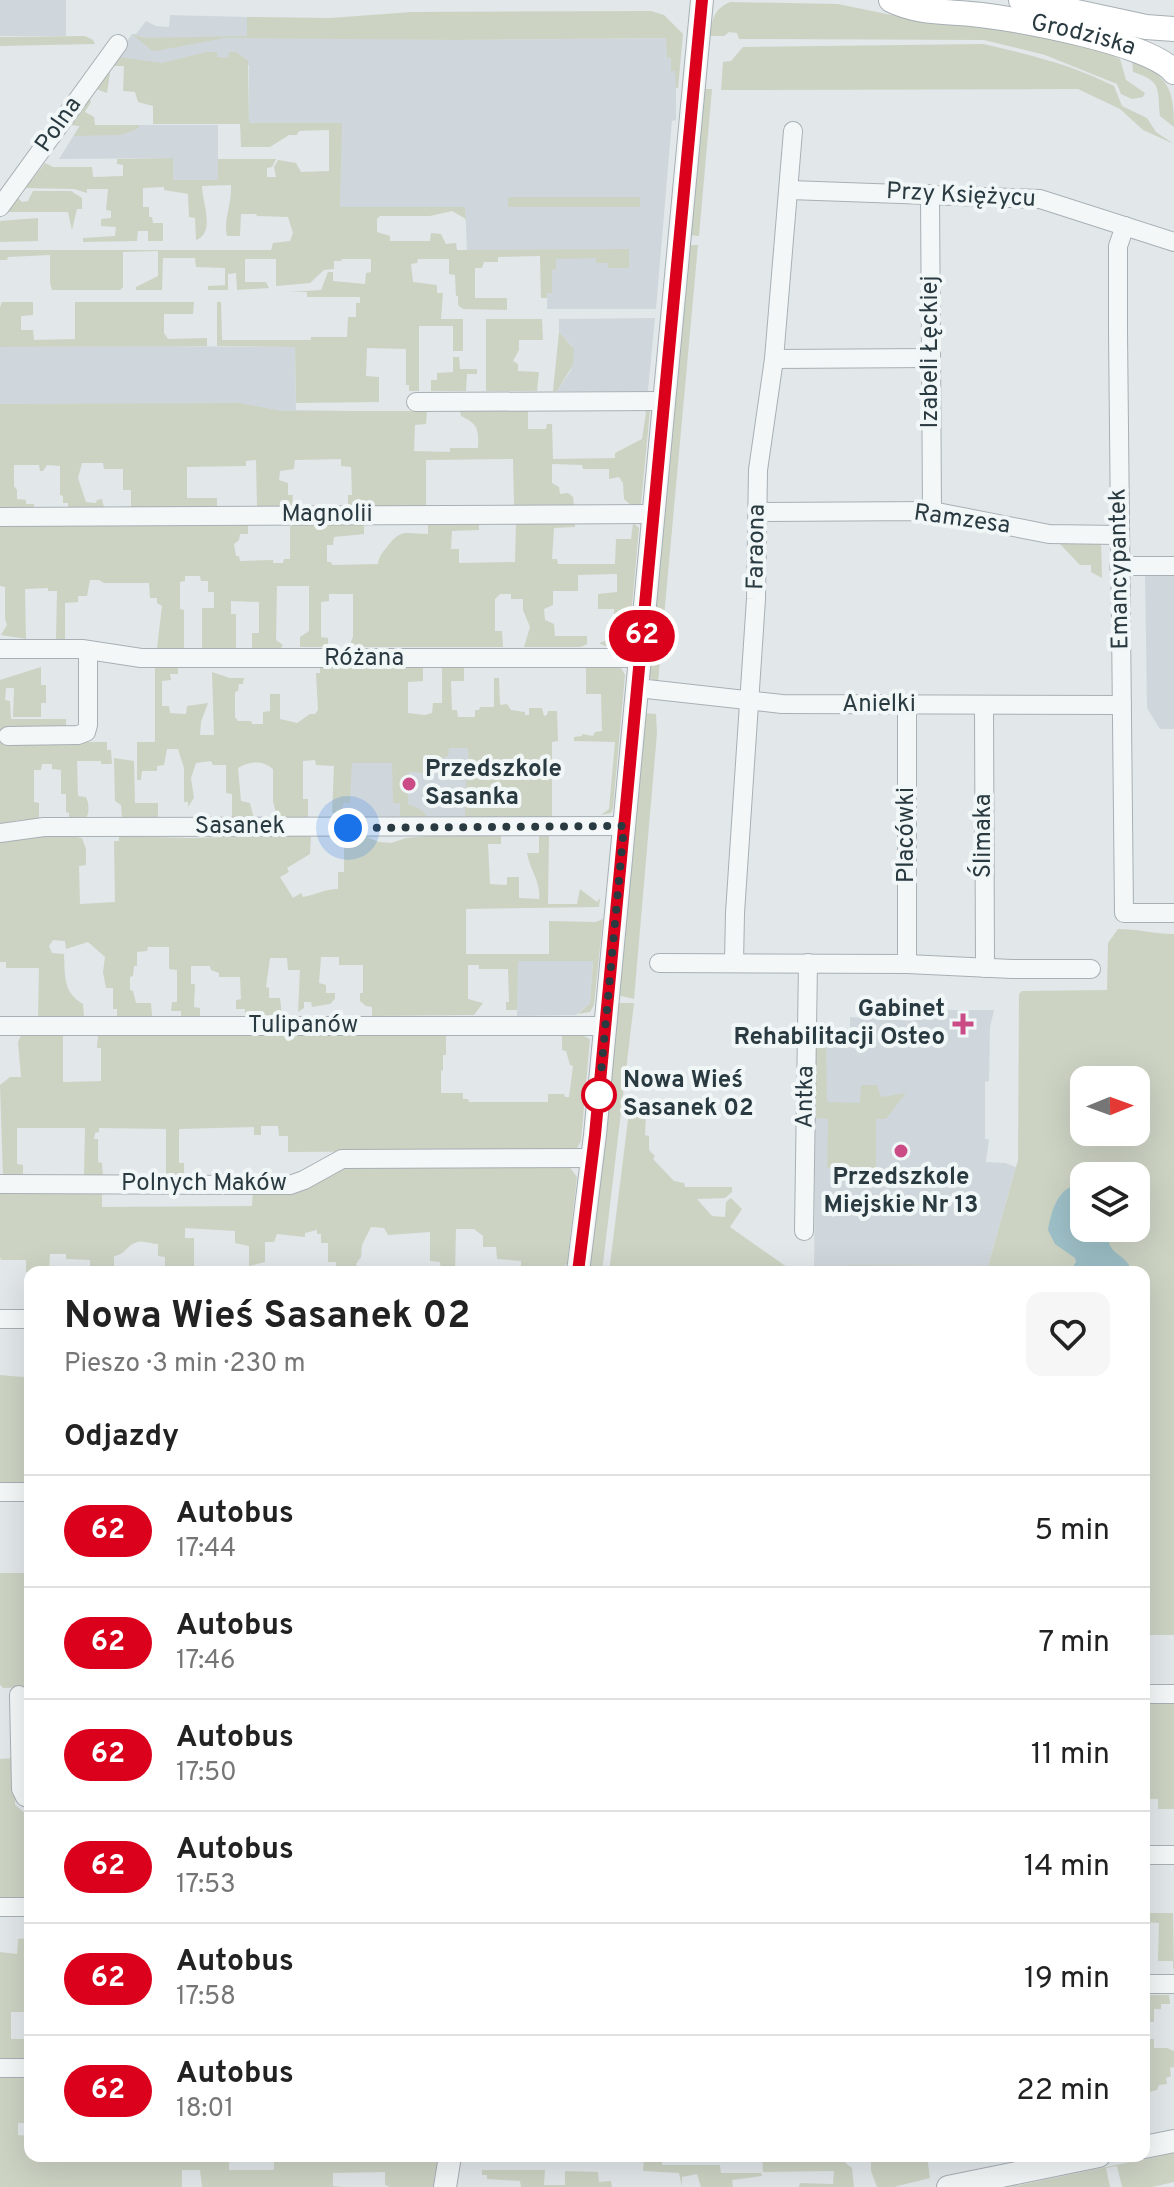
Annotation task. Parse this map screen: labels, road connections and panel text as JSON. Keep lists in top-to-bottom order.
{
  "streets": {
    "main road": ["Grodziska"],
    "street": [
      "Polna",
      "Przy Księżycu",
      "Izabeli Łęckiej",
      "Magnolii",
      "Ramzesa",
      "Faraona",
      "Emancypantek",
      "Różana",
      "Anielki",
      "Sasanek",
      "Placówki",
      "Ślimaka",
      "Tulipanów",
      "Antka",
      "Polnych Maków"
    ]
  },
  "crossings": [
    ["Przy Księżycu", "Izabeli Łęckiej"],
    ["Przy Księżycu", "Faraona"],
    ["Przy Księżycu", "Emancypantek"],
    ["Izabeli Łęckiej", "Ramzesa"],
    ["Ramzesa", "Faraona"],
    ["Ramzesa", "Emancypantek"],
    ["Faraona", "Anielki"],
    ["Emancypantek", "Anielki"],
    ["Anielki", "Placówki"],
    ["Anielki", "Ślimaka"]
  ],
  "places": {
    "other": ["Przedszkole Sasanka", "Nowa Wieś Sasanek 02", "Przedszkole Miejskie Nr 13"],
    "health": ["Gabinet Rehabilitacji Osteo"]
  },
  "lines": ["bus line 62"],
  "north": "right",
  "page": {
    "on_map": "62",
    "heading": [
      ["Nowa Wieś Sasanek 02", "Pieszo · 3 min · 230 m"],
      "Odjazdy"
    ],
    "list": [
      {
        "mark": "62",
        "name": "Autobus",
        "note": "17:44",
        "value": "5 min"
      },
      {
        "mark": "62",
        "name": "Autobus",
        "note": "17:46",
        "value": "7 min"
      },
      {
        "mark": "62",
        "name": "Autobus",
        "note": "17:50",
        "value": "11 min"
      },
      {
        "mark": "62",
        "name": "Autobus",
        "note": "17:53",
        "value": "14 min"
      },
      {
        "mark": "62",
        "name": "Autobus",
        "note": "17:58",
        "value": "19 min"
      },
      {
        "mark": "62",
        "name": "Autobus",
        "note": "18:01",
        "value": "22 min"
      }
    ]
  }
}
